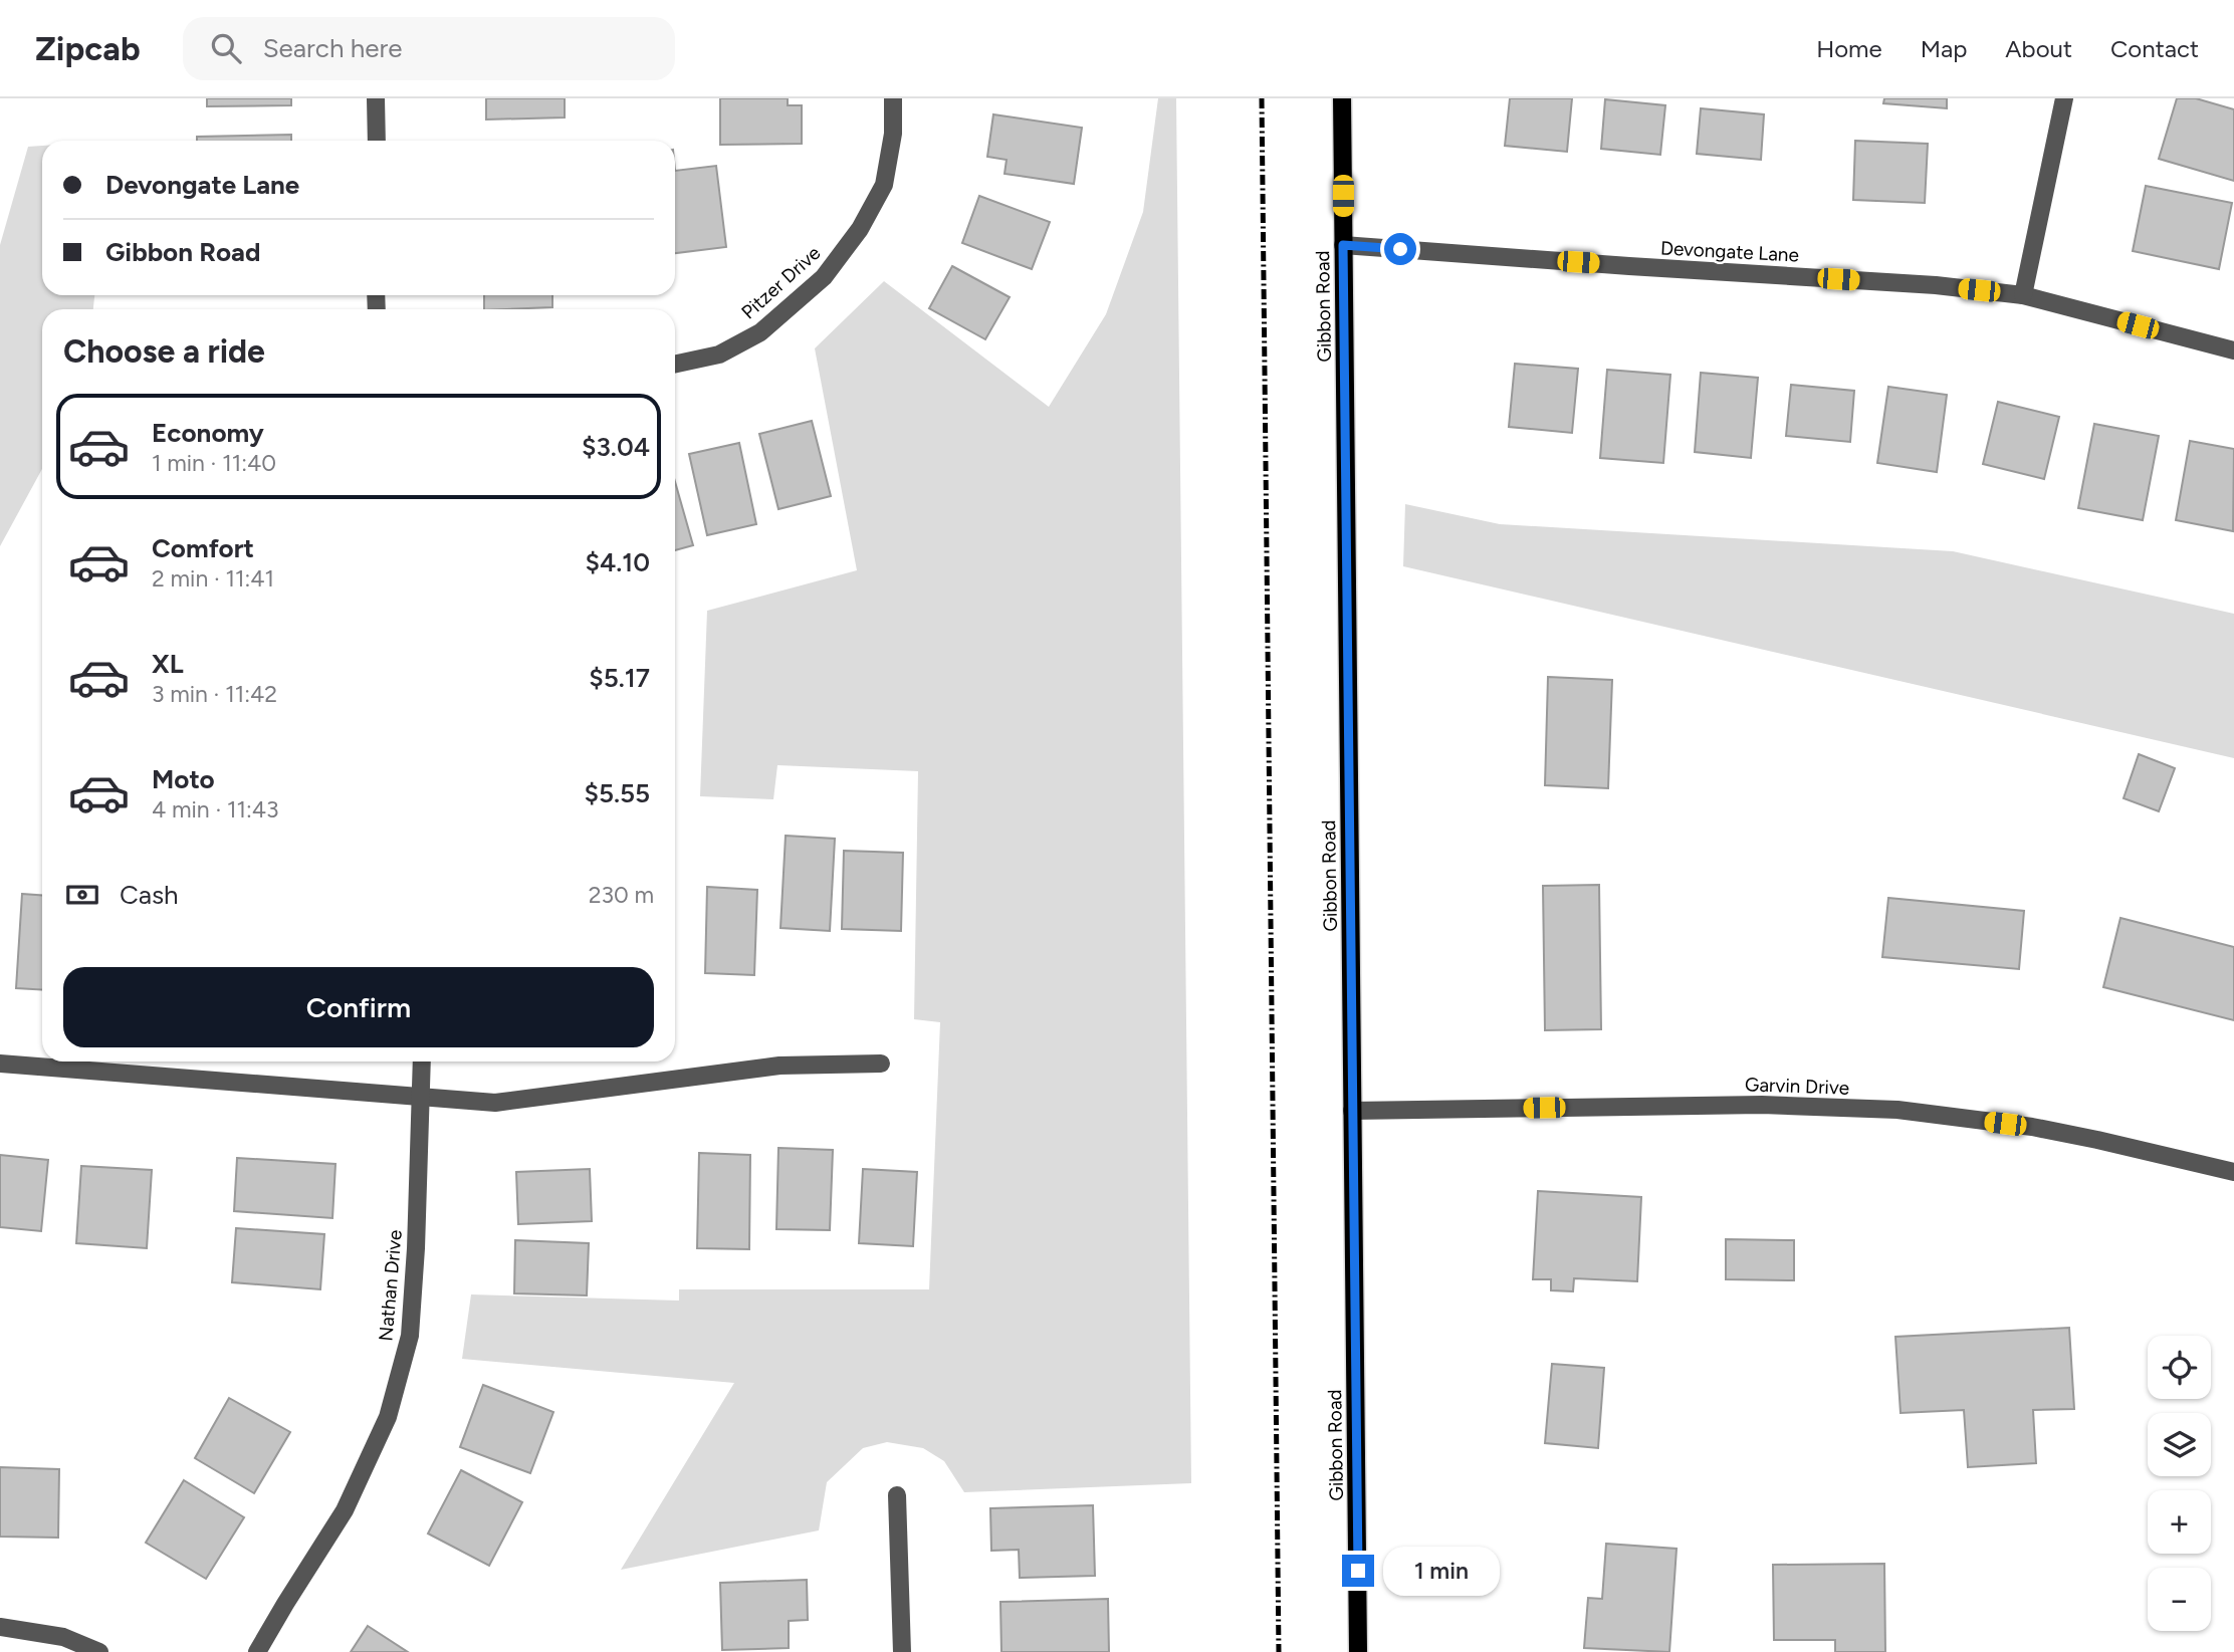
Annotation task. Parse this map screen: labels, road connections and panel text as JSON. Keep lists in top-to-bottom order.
{
  "streets": {
    "main road": ["Gibbon Road"],
    "street": [
      "Devongate Lane",
      "Pitzer Drive",
      "Garvin Drive",
      "Nathan Drive"
    ]
  },
  "crossings": [
    ["Devongate Lane", "Gibbon Road"],
    ["Gibbon Road", "Garvin Drive"]
  ],
  "page": {
    "header": "Zipcab",
    "search": "Search here",
    "nav": [
      "Home",
      "Map",
      "About",
      "Contact"
    ],
    "banner": ["Devongate Lane", "Gibbon Road"],
    "heading": "Choose a ride",
    "list": [
      {
        "name": "Economy",
        "note": "1 min · 11:40",
        "value": "$3.04"
      },
      {
        "name": "Comfort",
        "note": "2 min · 11:41",
        "value": "$4.10"
      },
      {
        "name": "XL",
        "note": "3 min · 11:42",
        "value": "$5.17"
      },
      {
        "name": "Moto",
        "note": "4 min · 11:43",
        "value": "$5.55"
      }
    ],
    "pay": ["Cash", "230 m"],
    "buttons": "Confirm",
    "map_buttons": ["+", "−"],
    "bubble": "1 min"
  }
}
